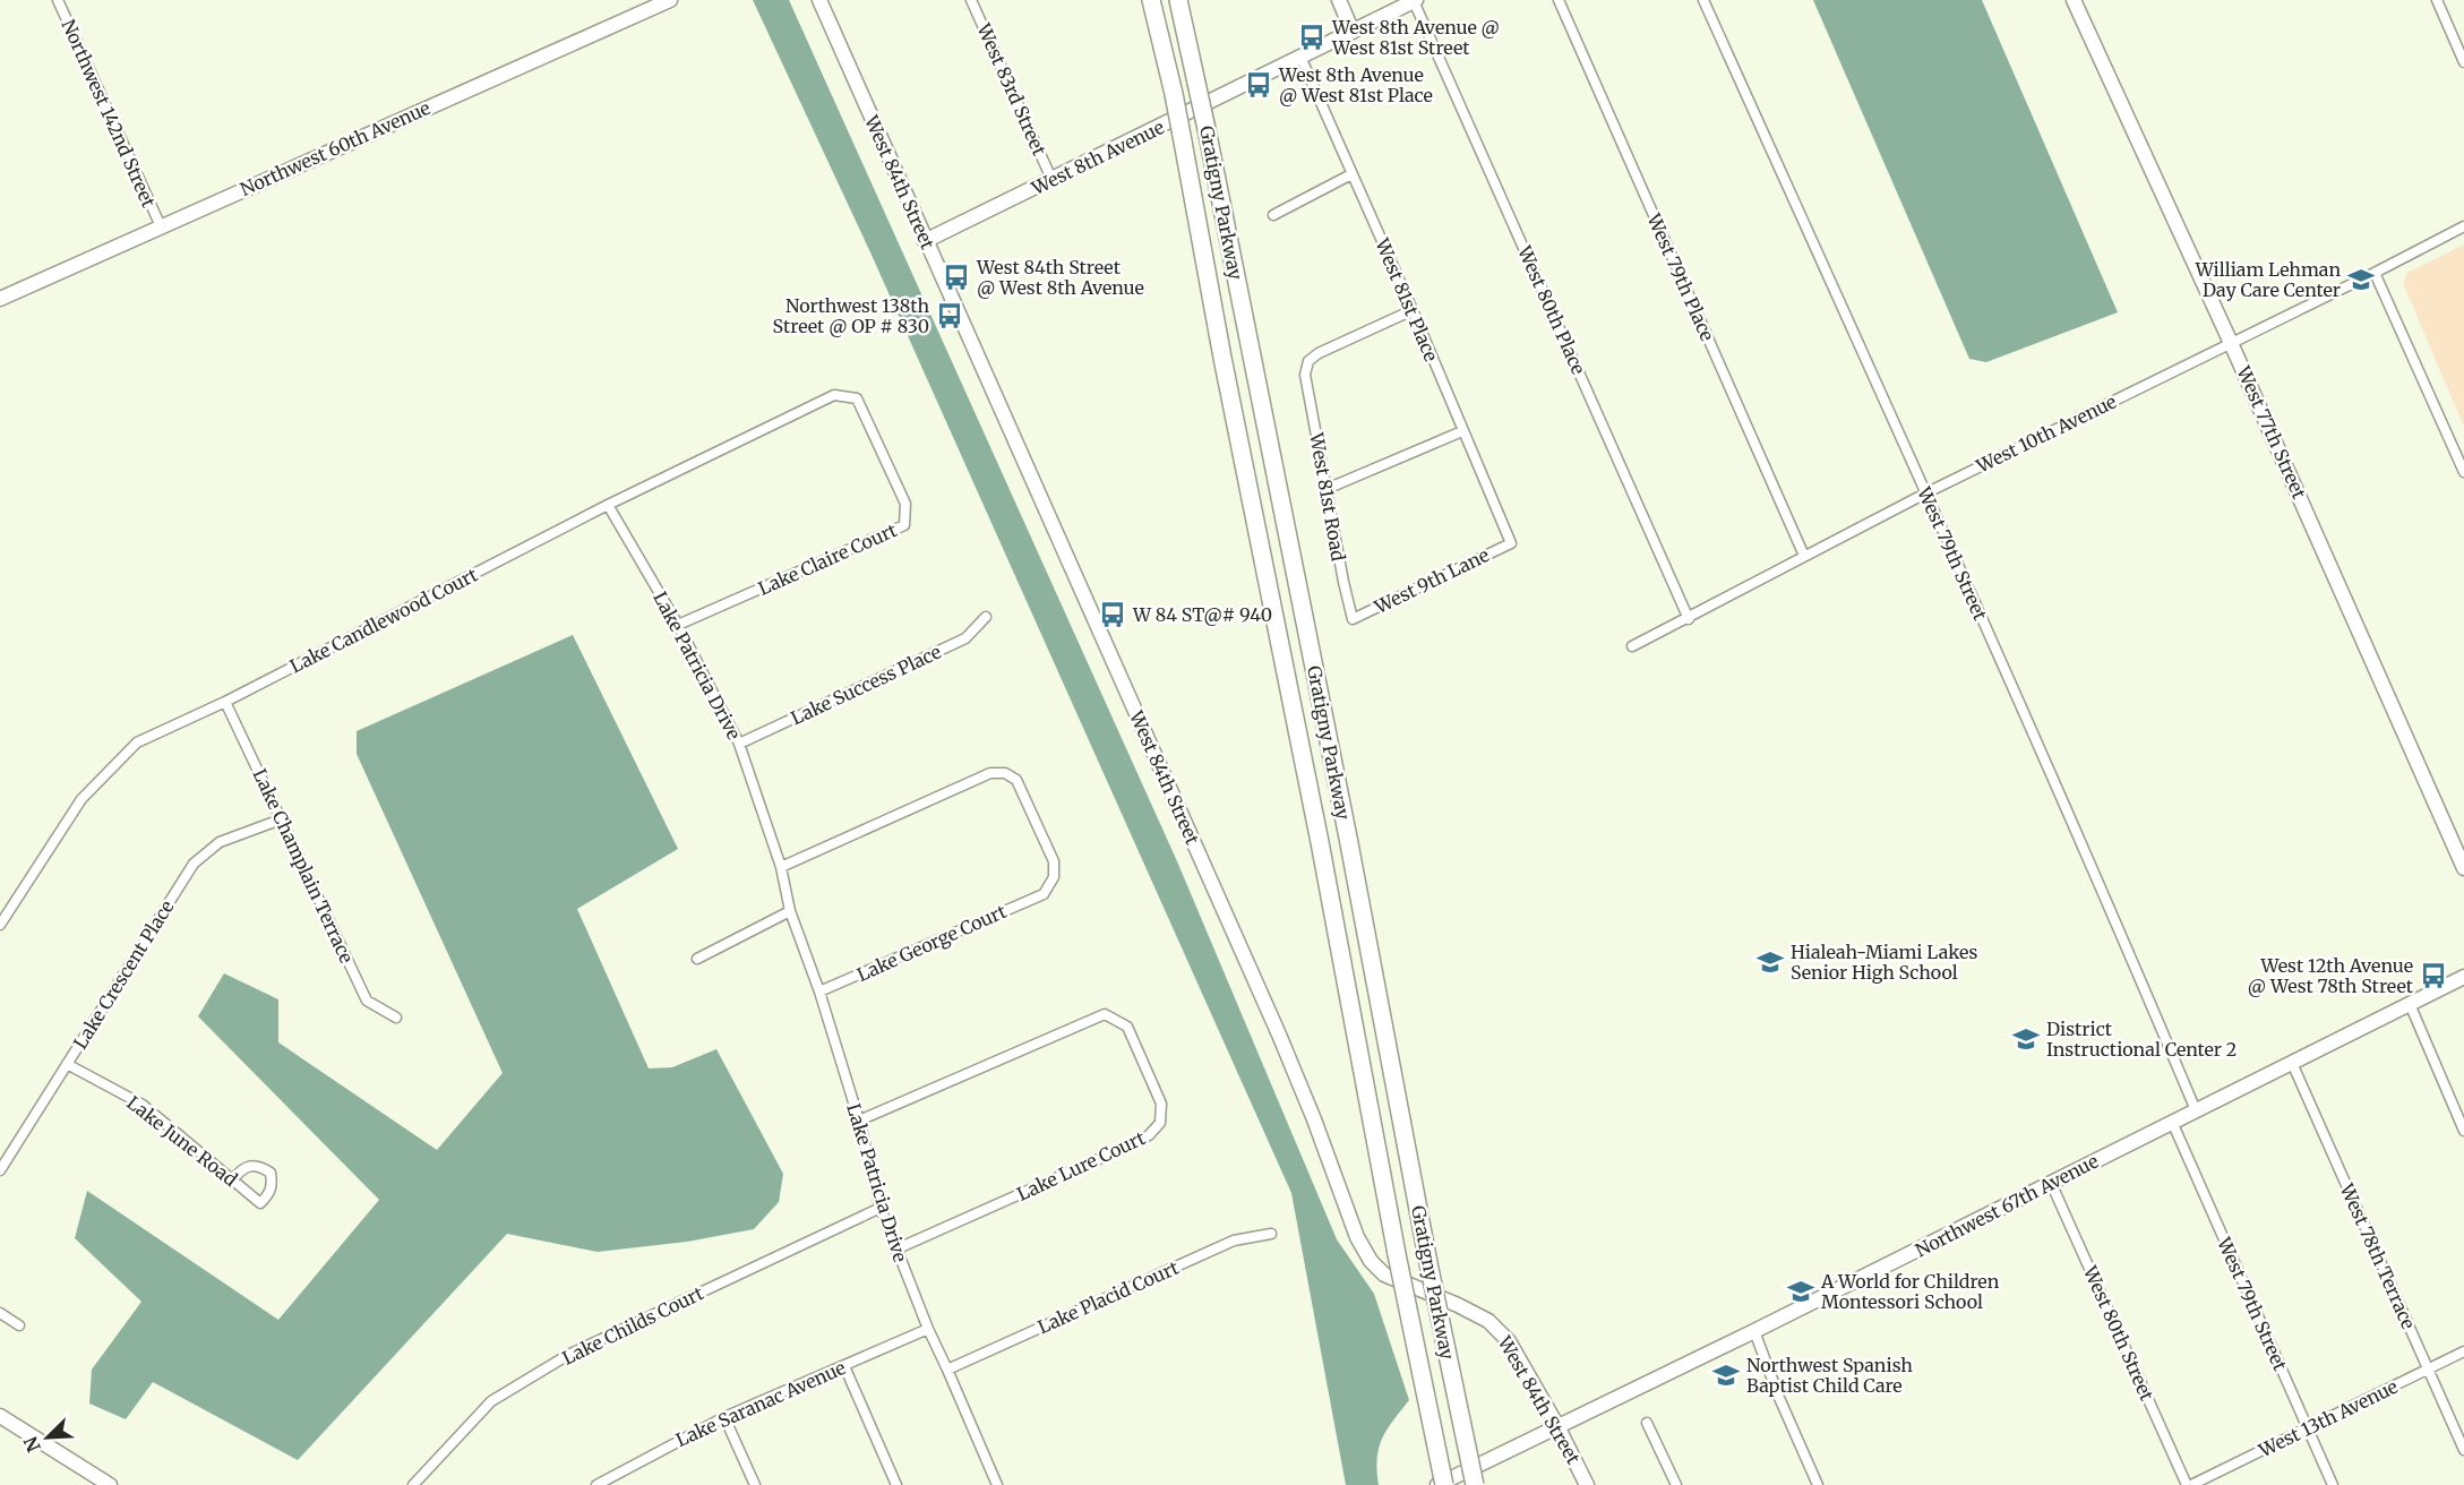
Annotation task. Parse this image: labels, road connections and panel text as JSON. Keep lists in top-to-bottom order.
{
  "streets": {
    "highway": ["Gratigny Parkway"],
    "street": [
      "West 83rd Street",
      "Northwest 142nd Street",
      "Northwest 60th Avenue",
      "West 8th Avenue",
      "West 84th Street",
      "West 79th Place",
      "West 81st Place",
      "West 80th Place",
      "West 77th Street",
      "West 10th Avenue",
      "West 81st Road",
      "West 79th Street",
      "Lake Claire Court",
      "West 9th Lane",
      "Lake Candlewood Court",
      "Lake Patricia Drive",
      "Lake Success Place",
      "Lake Champlain Terrace",
      "Lake George Court",
      "Lake Crescent Place",
      "Lake June Road",
      "Lake Lure Court",
      "Northwest 67th Avenue",
      "West 78th Terrace",
      "Lake Placid Court",
      "Lake Childs Court",
      "West 80th Street",
      "Lake Saranac Avenue",
      "West 13th Avenue"
    ]
  },
  "crossings": [
    ["West 83rd Street", "West 8th Avenue"],
    ["Northwest 142nd Street", "Northwest 60th Avenue"],
    ["West 8th Avenue", "West 84th Street"],
    ["West 8th Avenue", "West 81st Place"],
    ["West 8th Avenue", "West 80th Place"],
    ["West 84th Street", "Northwest 67th Avenue"],
    ["West 79th Place", "West 10th Avenue"],
    ["West 81st Place", "West 81st Road"],
    ["West 81st Place", "West 9th Lane"],
    ["West 80th Place", "West 10th Avenue"],
    ["West 77th Street", "West 10th Avenue"],
    ["West 10th Avenue", "West 79th Street"],
    ["West 81st Road", "West 9th Lane"],
    ["West 79th Street", "Northwest 67th Avenue"],
    ["West 79th Street", "West 13th Avenue"],
    ["Lake Claire Court", "Lake Candlewood Court"],
    ["Lake Claire Court", "Lake Patricia Drive"],
    ["Lake Candlewood Court", "Lake Patricia Drive"],
    ["Lake Candlewood Court", "Lake Champlain Terrace"],
    ["Lake Patricia Drive", "Lake Success Place"],
    ["Lake Patricia Drive", "Lake George Court"],
    ["Lake Patricia Drive", "Lake Lure Court"],
    ["Lake Patricia Drive", "Lake Placid Court"],
    ["Lake Patricia Drive", "Lake Childs Court"],
    ["Lake Patricia Drive", "Lake Saranac Avenue"],
    ["Lake Champlain Terrace", "Lake Crescent Place"],
    ["Lake Crescent Place", "Lake June Road"],
    ["Northwest 67th Avenue", "West 78th Terrace"],
    ["Northwest 67th Avenue", "West 80th Street"],
    ["West 78th Terrace", "West 13th Avenue"],
    ["West 80th Street", "West 13th Avenue"]
  ],
  "places": {
    "bus stop": [
      "West 8th Avenue @ West 81st Street",
      "West 8th Avenue @ West 81st Place",
      "West 84th Street @ West 8th Avenue",
      "Northwest 138th Street @ OP # 830",
      "W 84 ST@# 940",
      "West 12th Avenue @ West 78th Street"
    ],
    "school or university": [
      "William Lehman Day Care Center",
      "Hialeah-Miami Lakes Senior High School",
      "District Instructional Center 2",
      "A World for Children Montessori School",
      "Northwest Spanish Baptist Child Care"
    ]
  },
  "north": "bottom left"
}
